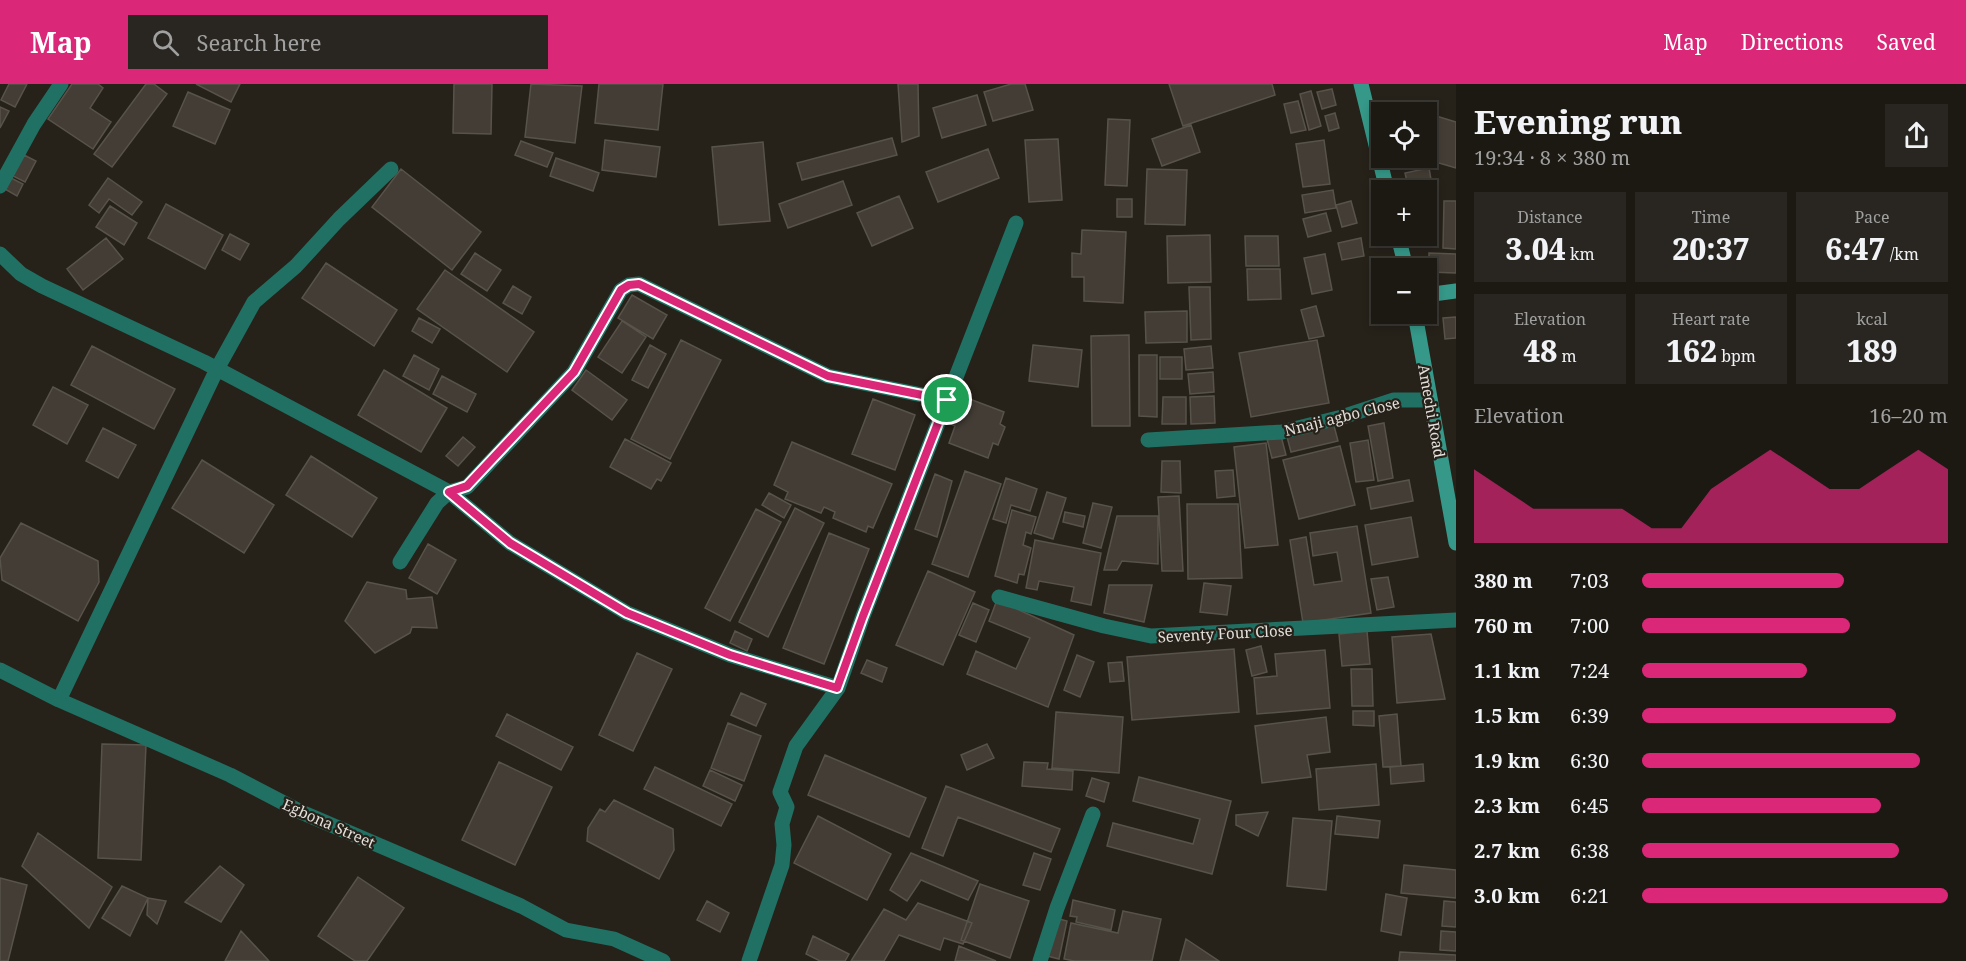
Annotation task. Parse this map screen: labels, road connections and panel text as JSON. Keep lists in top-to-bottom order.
{
  "streets": {
    "main road": ["Amechi Road"],
    "street": ["Nnaji agbo Close", "Seventy Four Close", "Egbona Street"]
  },
  "crossings": [
    ["Amechi Road", "Nnaji agbo Close"]
  ],
  "page": {
    "header": "Map",
    "search": "Search here",
    "nav": ["Map", "Directions", "Saved"],
    "heading": ["Evening run", "19:34 · 8 × 380 m"],
    "map_buttons": ["+", "−"],
    "stats": [
      ["Distance", "3.04 km"],
      ["Time", "20:37"],
      ["Pace", "6:47 /km"],
      ["Elevation", "48 m"],
      ["Heart rate", "162 bpm"],
      ["kcal", "189"]
    ],
    "chart": ["Elevation", "16–20 m"],
    "list": [
      {
        "name": "380 m",
        "note": "7:03"
      },
      {
        "name": "760 m",
        "note": "7:00"
      },
      {
        "name": "1.1 km",
        "note": "7:24"
      },
      {
        "name": "1.5 km",
        "note": "6:39"
      },
      {
        "name": "1.9 km",
        "note": "6:30"
      },
      {
        "name": "2.3 km",
        "note": "6:45"
      },
      {
        "name": "2.7 km",
        "note": "6:38"
      },
      {
        "name": "3.0 km",
        "note": "6:21"
      }
    ]
  }
}
